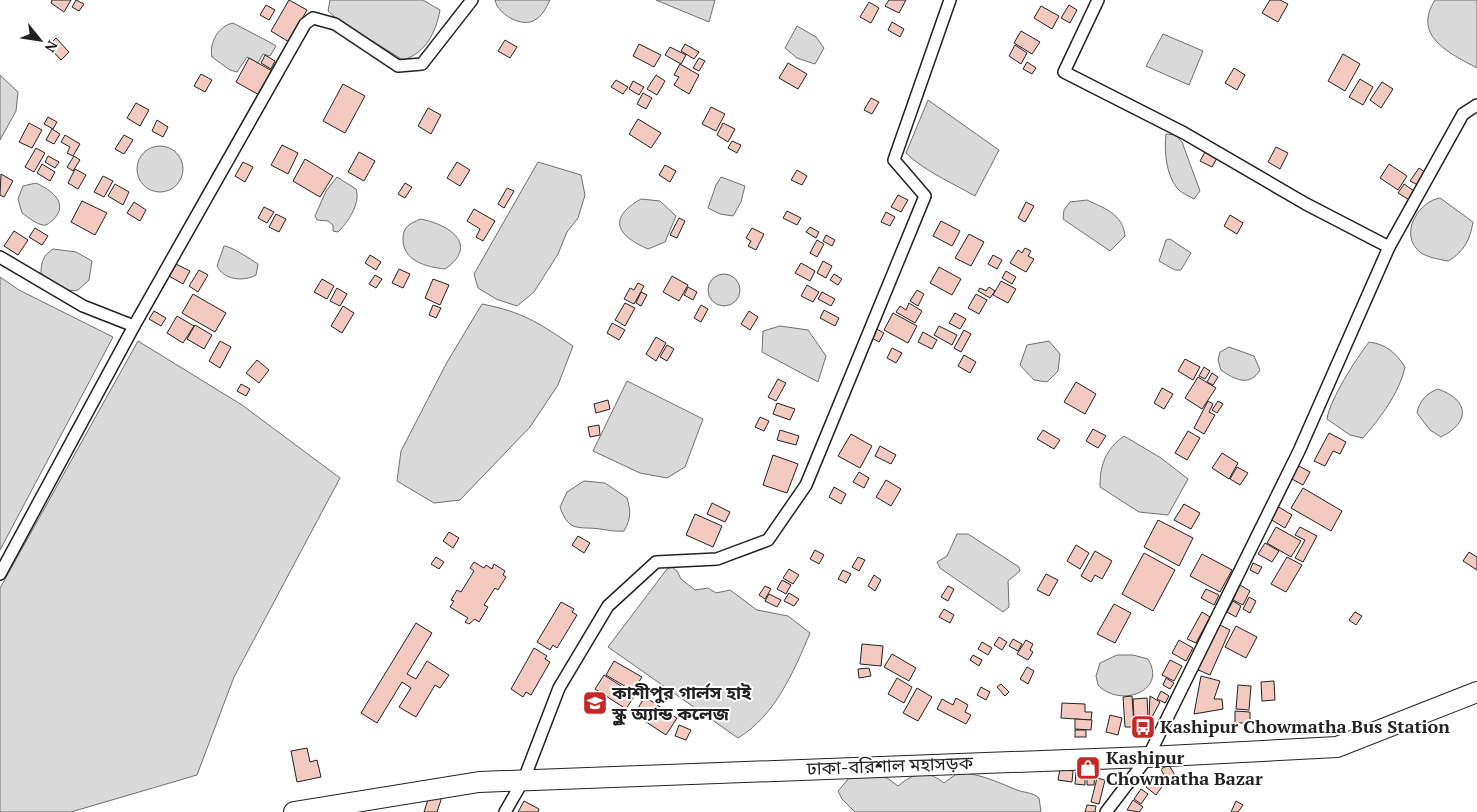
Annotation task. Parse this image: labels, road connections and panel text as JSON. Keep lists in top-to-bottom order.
{
  "streets": {
    "highway": ["ঢাকা-বরিশাল মহাসড়ক"]
  },
  "places": {
    "school or university": ["কাশীপুর গার্লস হাই স্কুল অ্যান্ড কলেজ"],
    "bus stop": ["Kashipur Chowmatha Bus Station"],
    "shop": ["Kashipur Chowmatha Bazar"]
  },
  "north": "bottom right"
}
